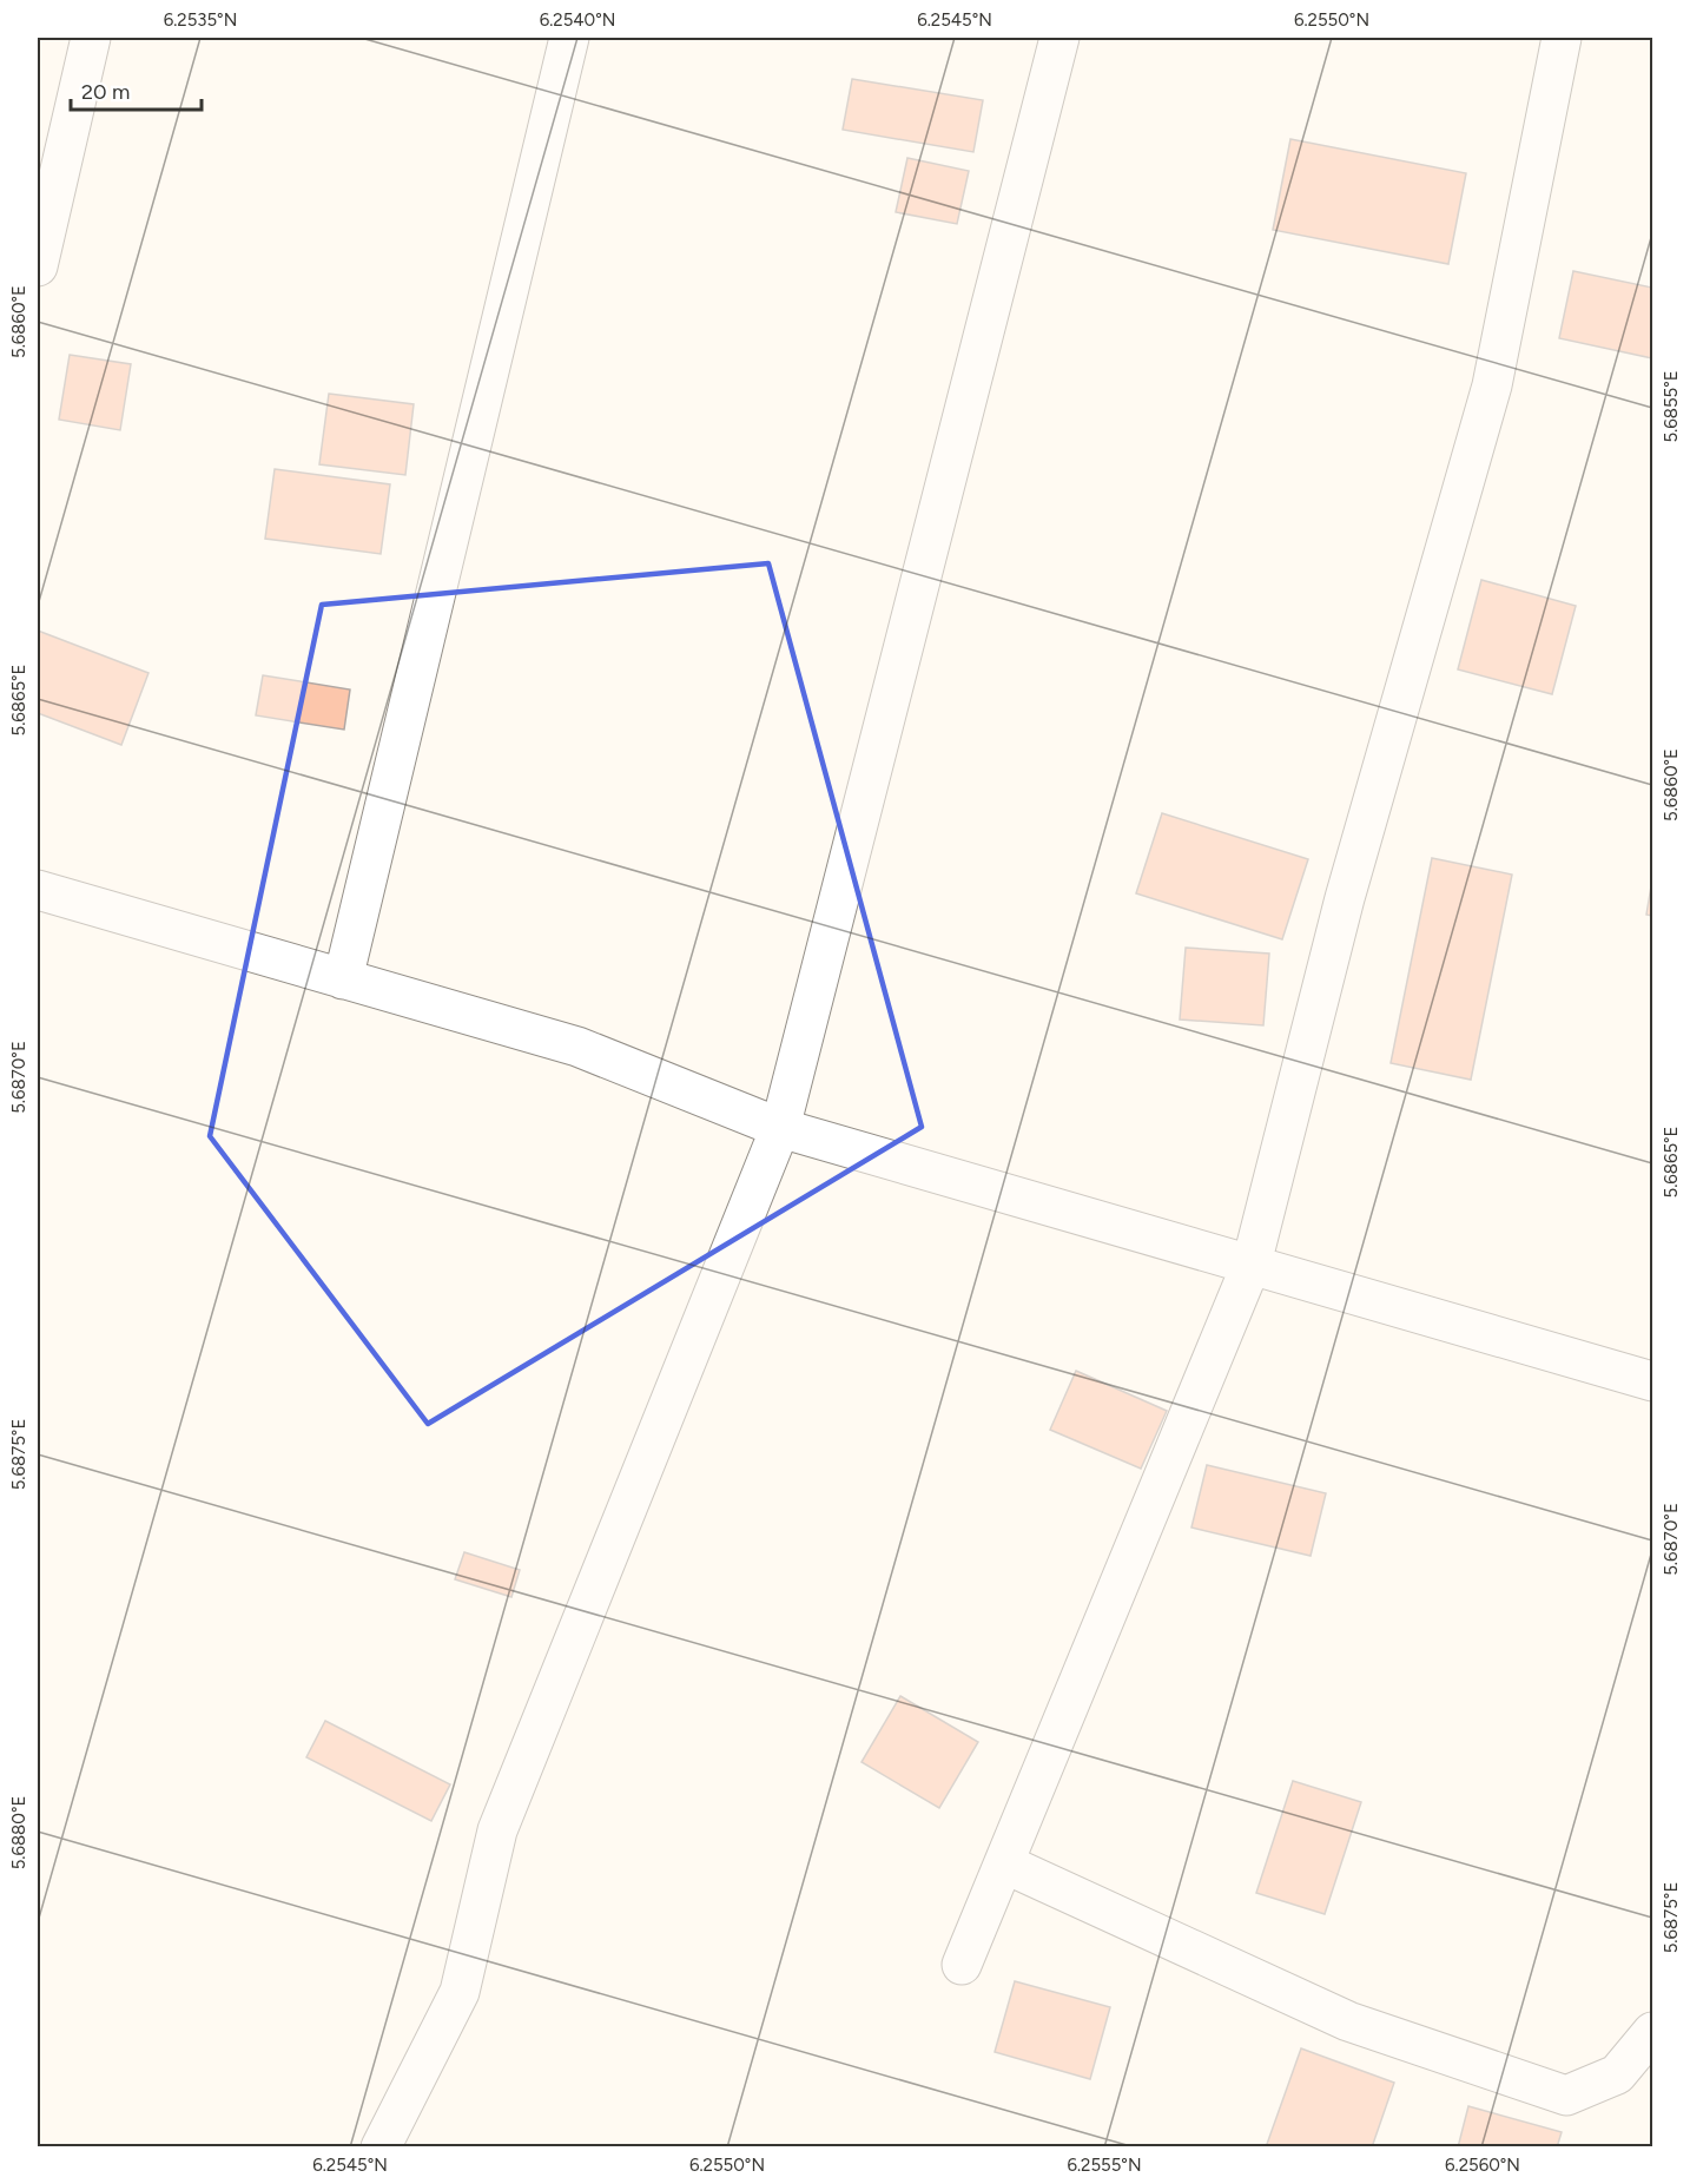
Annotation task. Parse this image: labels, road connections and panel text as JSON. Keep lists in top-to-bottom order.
{
  "scale_bar": "20 m",
  "coordinates": [
    "6.2535°N",
    "6.2540°N",
    "6.2545°N",
    "6.2550°N",
    "5.6860°E",
    "5.6855°E",
    "5.6865°E",
    "5.6870°E",
    "5.6875°E",
    "5.6880°E",
    "6.2555°N",
    "6.2560°N"
  ]
}
